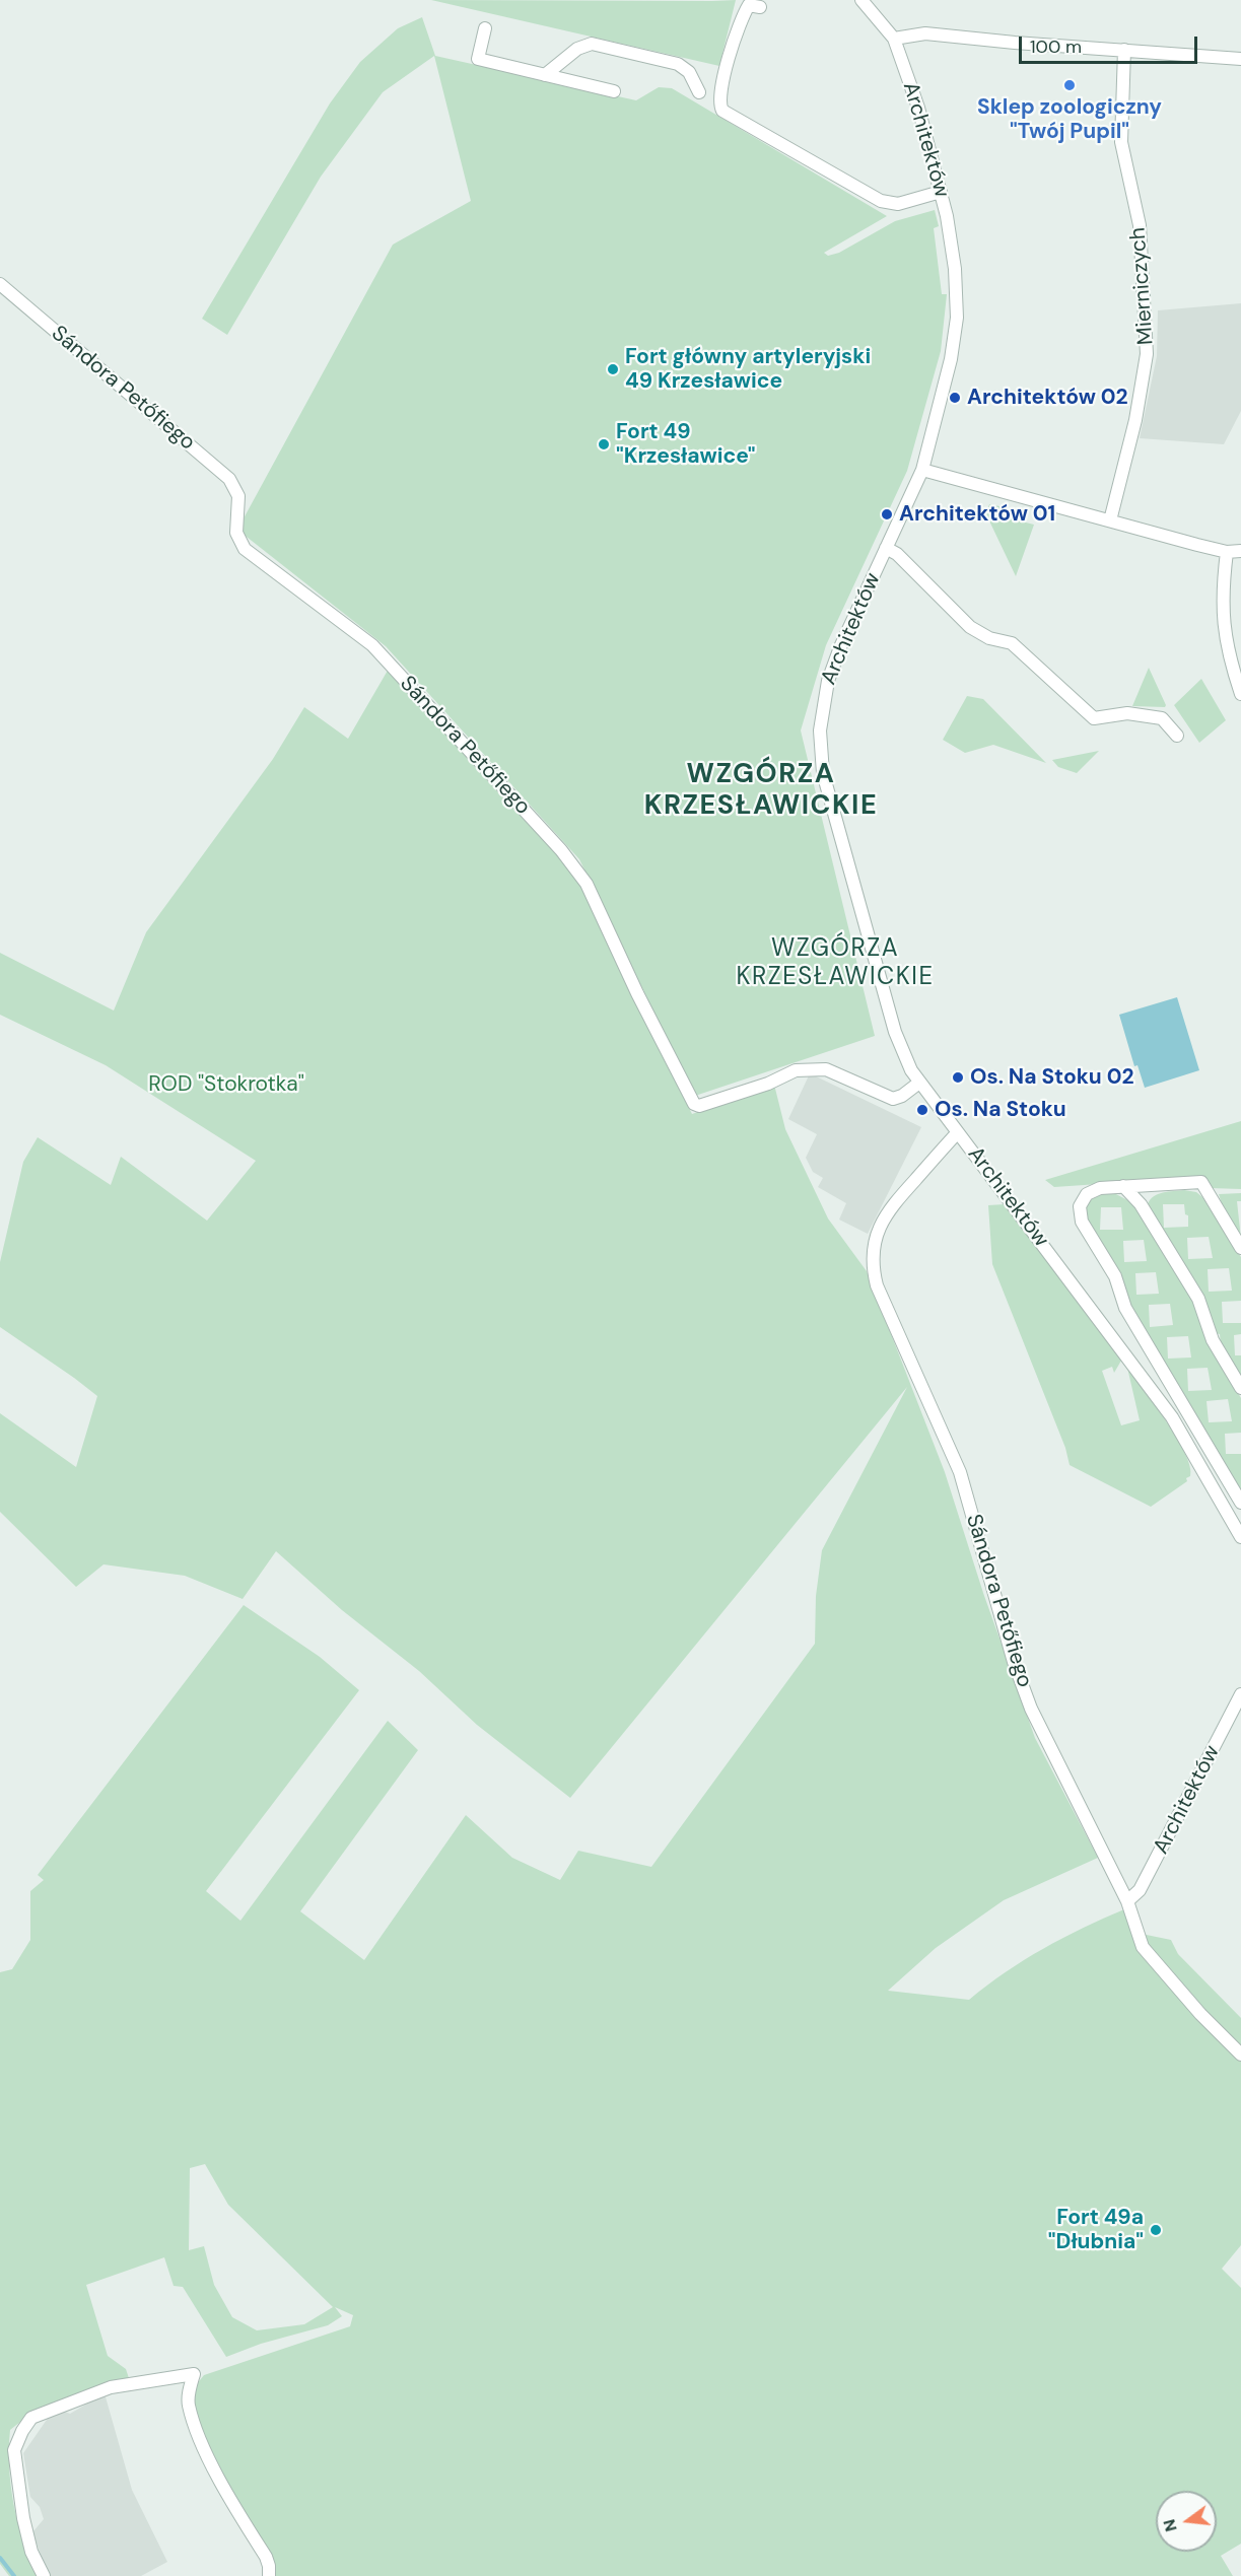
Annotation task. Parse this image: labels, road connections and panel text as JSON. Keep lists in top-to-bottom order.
{
  "streets": {
    "street": ["Architektów", "Mierniczych", "Sándora Petőfiego"]
  },
  "crossings": [
    ["Architektów", "Sándora Petőfiego"]
  ],
  "districts": ["WZGÓRZA KRZESŁAWICKIE", "WZGÓRZA KRZESŁAWICKIE"],
  "parks": ["ROD \"Stokrotka\""],
  "places": [
    "Sklep zoologiczny \"Twój Pupil\"",
    "Fort główny artyleryjski 49 Krzesławice",
    "Architektów 02",
    "Fort 49 \"Krzesławice\"",
    "Architektów 01",
    "Os. Na Stoku 02",
    "Os. Na Stoku",
    "Fort 49a \"Dłubnia\""
  ],
  "scale_bar": "100 m",
  "north": "left"
}
